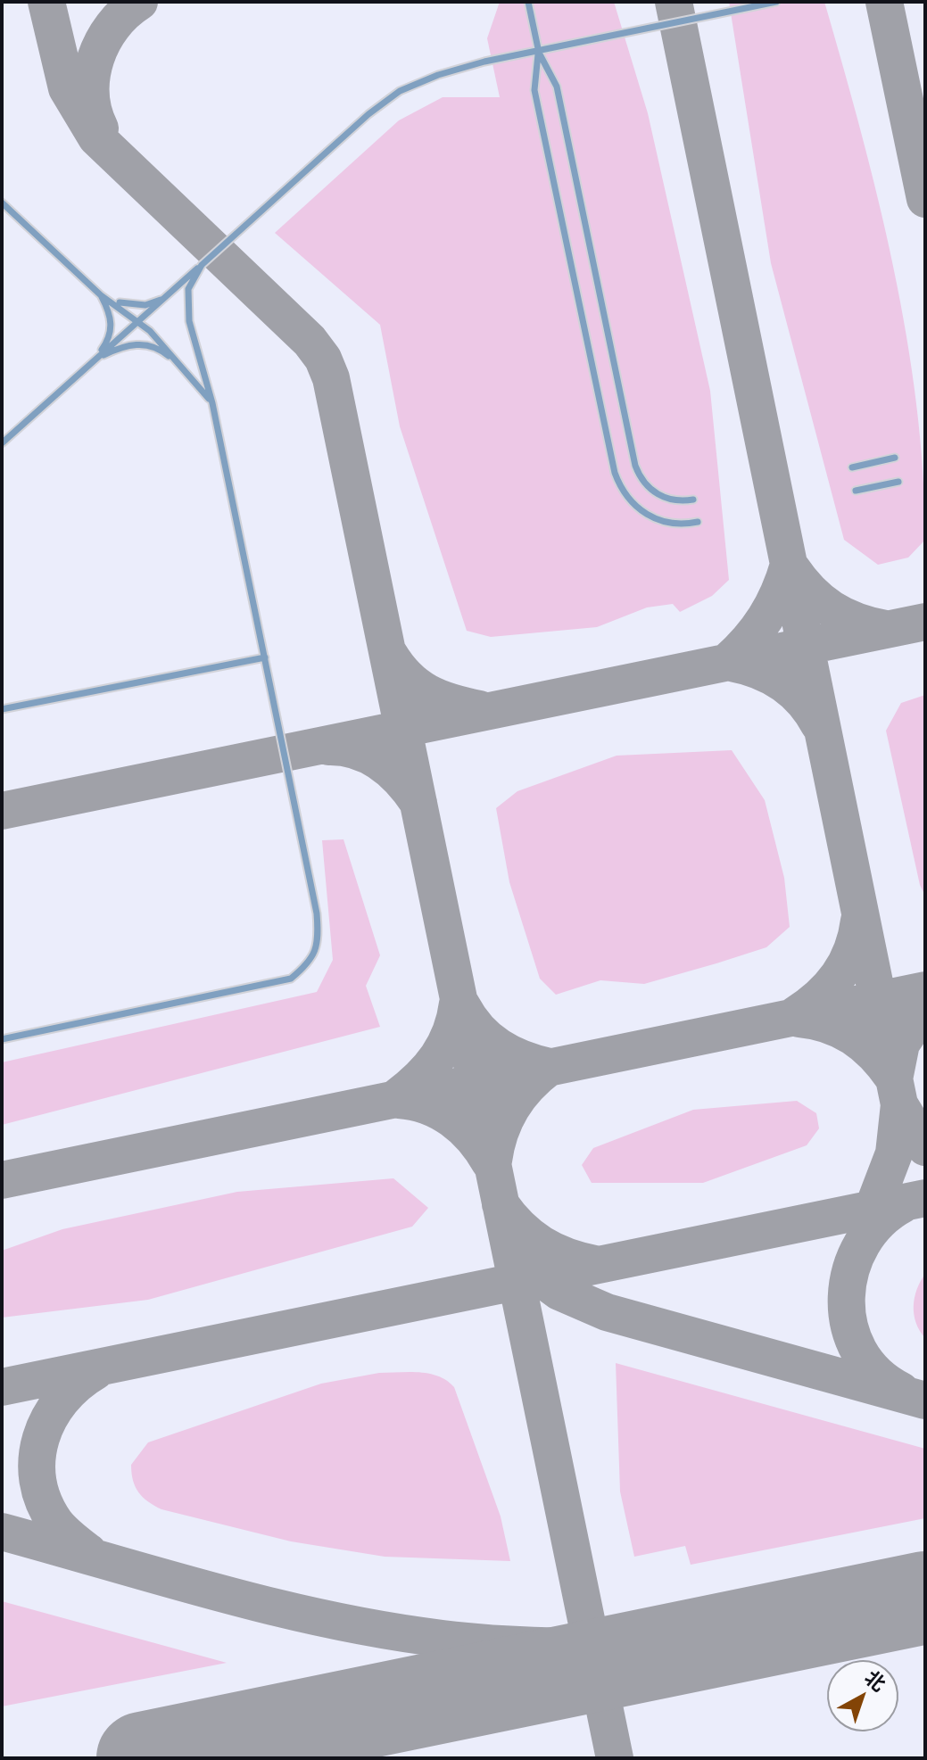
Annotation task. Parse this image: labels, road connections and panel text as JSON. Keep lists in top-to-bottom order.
{
  "north": "top right"
}
